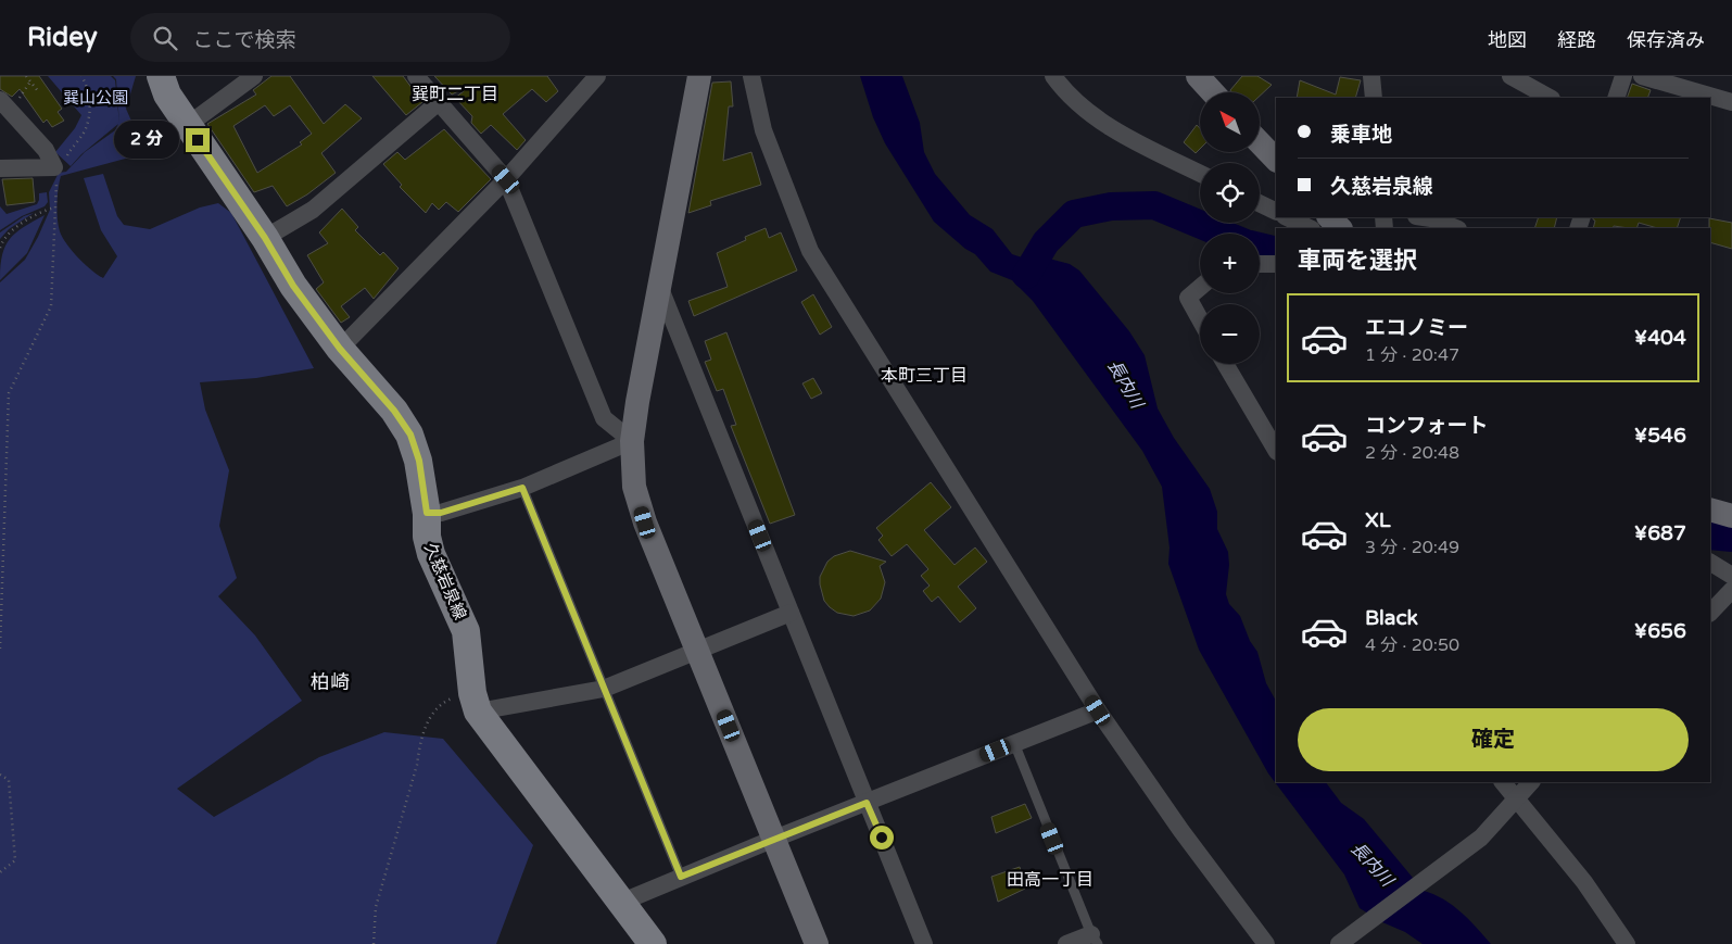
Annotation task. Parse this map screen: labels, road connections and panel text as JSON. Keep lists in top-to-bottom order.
{
  "streets": {
    "main road": ["久慈岩泉線"]
  },
  "districts": [
    "巽町二丁目",
    "本町三丁目",
    "柏崎",
    "田高一丁目"
  ],
  "water": ["長内川"],
  "parks": ["巽山公園"],
  "north": "top left",
  "page": {
    "header": "Ridey",
    "search": "ここで検索",
    "nav": ["地図", "経路", "保存済み"],
    "map_buttons": ["+", "−"],
    "banner": ["乗車地", "久慈岩泉線"],
    "bubble": "2 分",
    "heading": "車両を選択",
    "list": [
      {
        "name": "エコノミー",
        "note": "1 分 · 20:47",
        "value": "¥404"
      },
      {
        "name": "コンフォート",
        "note": "2 分 · 20:48",
        "value": "¥546"
      },
      {
        "name": "XL",
        "note": "3 分 · 20:49",
        "value": "¥687"
      },
      {
        "name": "Black",
        "note": "4 分 · 20:50",
        "value": "¥656"
      }
    ],
    "buttons": "確定"
  }
}
